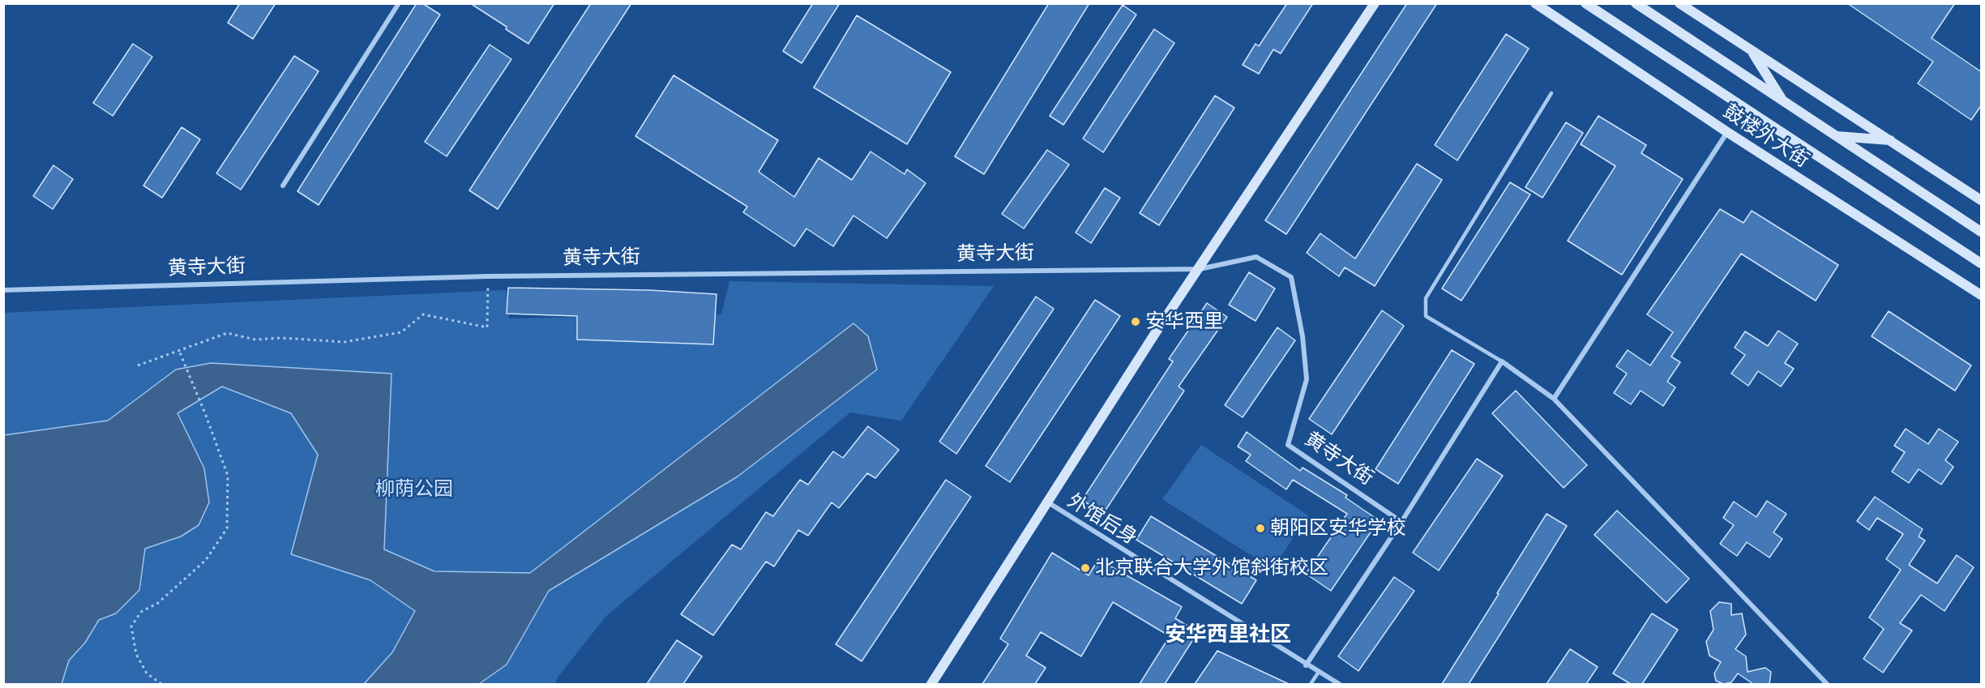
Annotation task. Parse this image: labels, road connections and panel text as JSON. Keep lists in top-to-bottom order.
{
  "streets": {
    "street": ["鼓楼外大街", "黄寺大街", "外馆后身"]
  },
  "districts": ["安华西里社区"],
  "parks": ["柳荫公园"],
  "places": ["安华西里", "朝阳区安华学校", "北京联合大学外馆斜街校区"]
}
